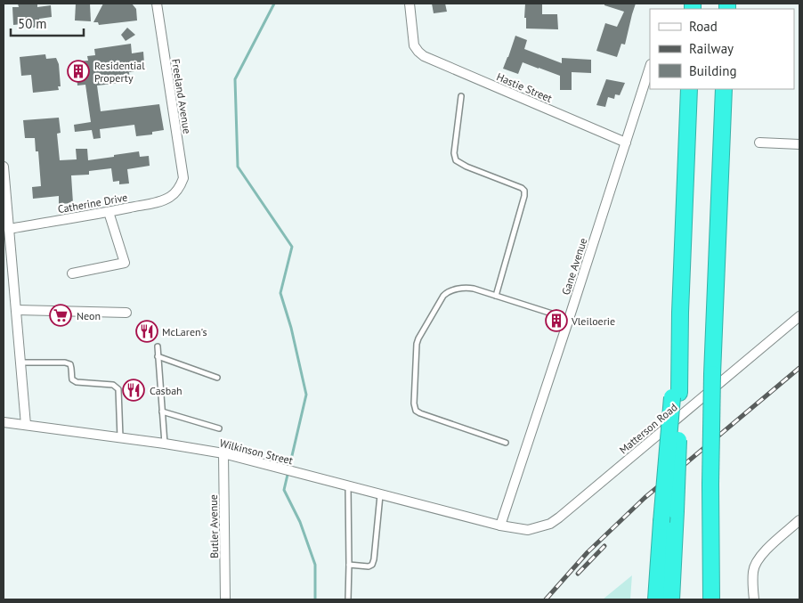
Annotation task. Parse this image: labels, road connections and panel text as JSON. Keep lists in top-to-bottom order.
{
  "streets": {
    "street": [
      "Hastie Street",
      "Freeland Avenue",
      "Catherine Drive",
      "Gane Avenue",
      "Matterson Road",
      "Wilkinson Street",
      "Butler Avenue"
    ]
  },
  "crossings": [
    ["Hastie Street", "Gane Avenue"],
    ["Freeland Avenue", "Catherine Drive"],
    ["Gane Avenue", "Matterson Road"],
    ["Gane Avenue", "Wilkinson Street"],
    ["Matterson Road", "Wilkinson Street"],
    ["Wilkinson Street", "Butler Avenue"]
  ],
  "places": {
    "building": ["Residential Property", "Vleiloerie"],
    "supermarket": ["Neon"],
    "restaurant": ["McLaren's", "Casbah"]
  },
  "legend": ["Road", "Railway", "Building"],
  "scale_bar": "50 m"
}
